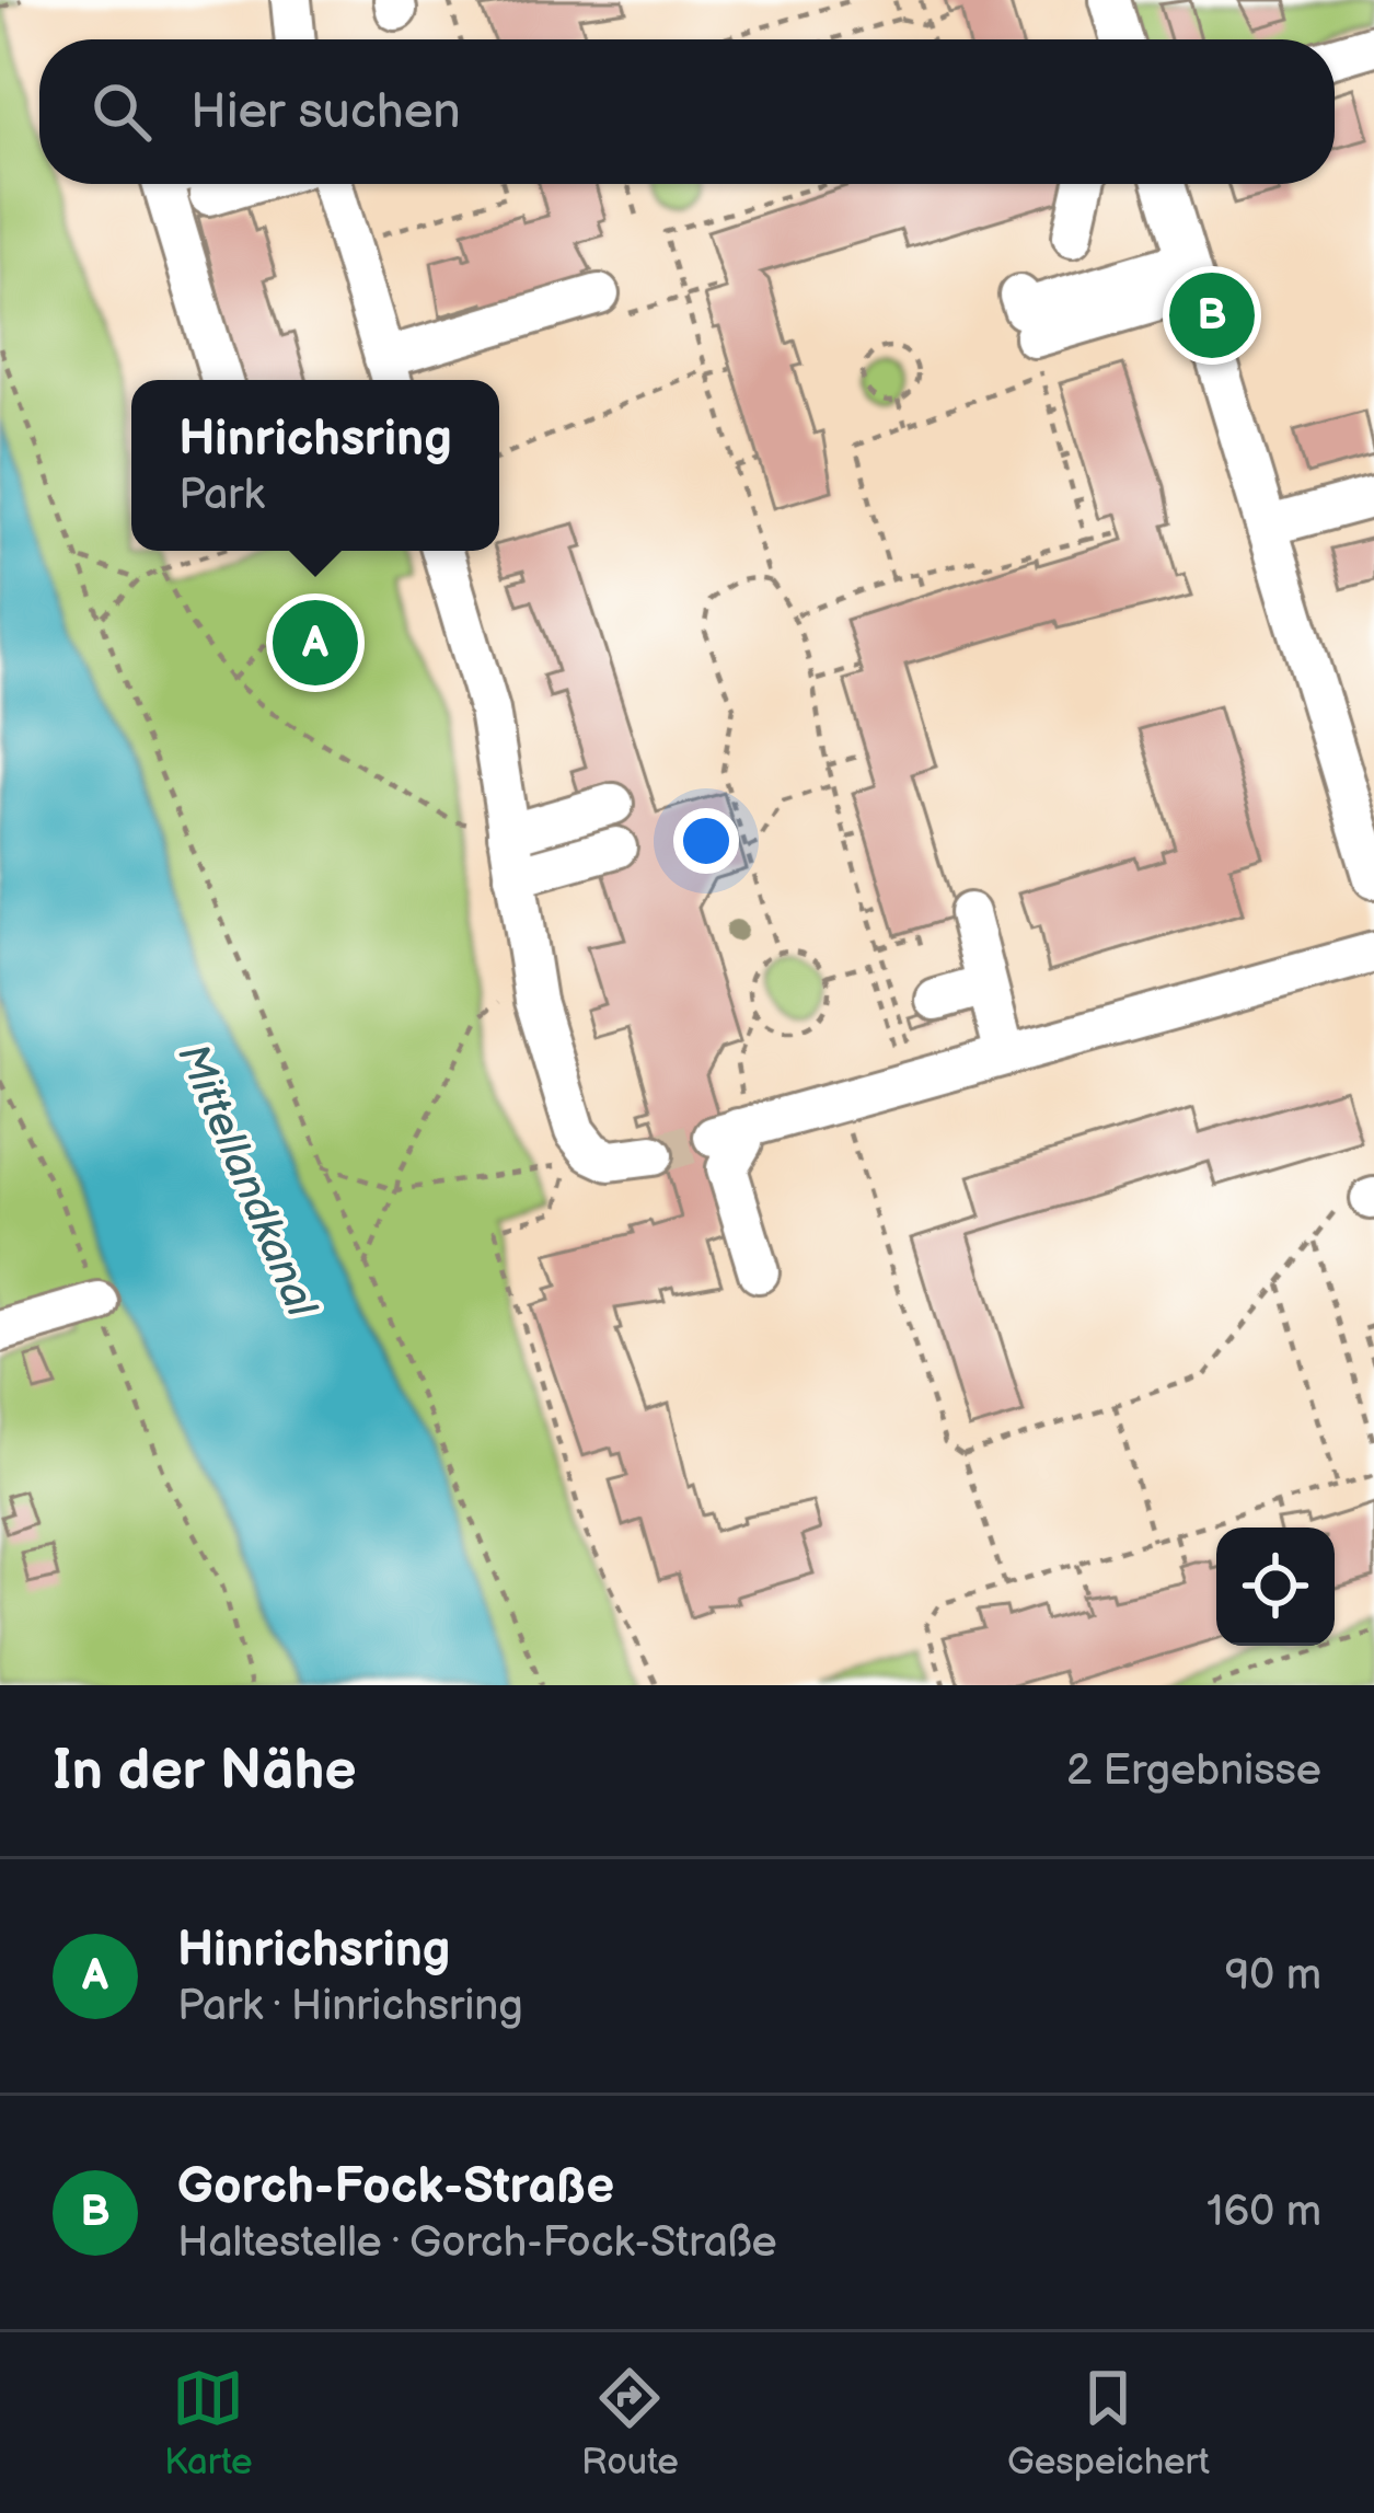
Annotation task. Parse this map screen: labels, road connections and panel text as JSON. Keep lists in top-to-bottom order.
{
  "water": ["Mittellandkanal"],
  "page": {
    "search": "Hier suchen",
    "pins": ["B", "A"],
    "popup": ["Hinrichsring", "Park"],
    "heading": ["In der Nähe", "2 Ergebnisse"],
    "list": [
      {
        "mark": "A",
        "name": "Hinrichsring",
        "note": "Park · Hinrichsring",
        "value": "90 m"
      },
      {
        "mark": "B",
        "name": "Gorch-Fock-Straße",
        "note": "Haltestelle · Gorch-Fock-Straße",
        "value": "160 m"
      }
    ],
    "nav": ["Karte", "Route", "Gespeichert"]
  }
}
